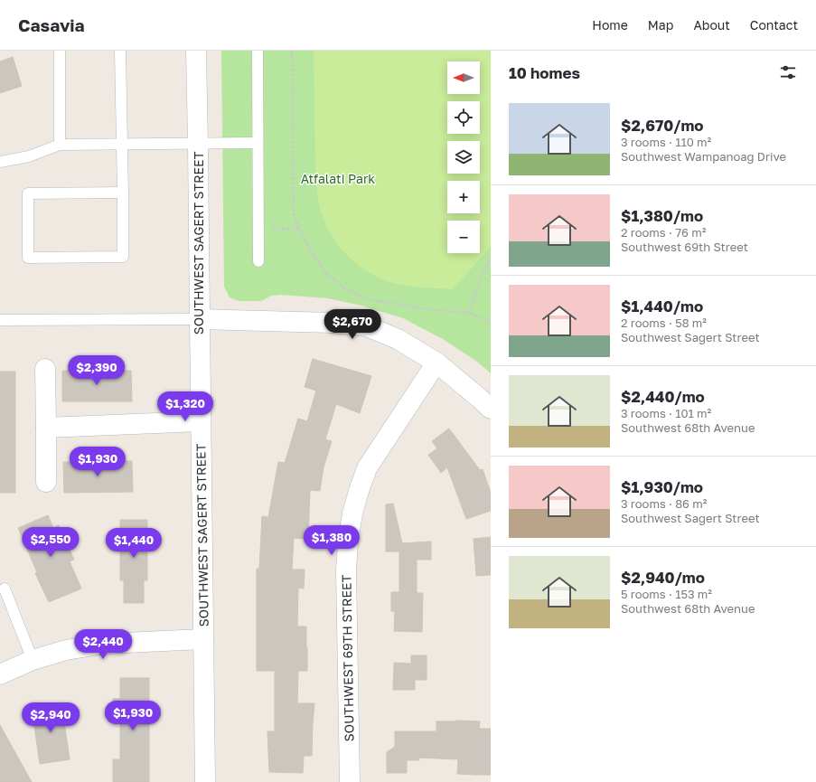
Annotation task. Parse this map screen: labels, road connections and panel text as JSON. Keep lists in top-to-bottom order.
{
  "streets": {
    "street": ["SOUTHWEST SAGERT STREET", "SOUTHWEST 69TH STREET"]
  },
  "parks": ["Atfalati Park"],
  "north": "left",
  "page": {
    "header": "Casavia",
    "nav": [
      "Home",
      "Map",
      "About",
      "Contact"
    ],
    "heading": "10 homes",
    "map_buttons": ["+", "−"],
    "list": [
      {
        "name": "$2,670/mo",
        "note": "3 rooms · 110 m² · Southwest Wampanoag Drive"
      },
      {
        "name": "$1,380/mo",
        "note": "2 rooms · 76 m² · Southwest 69th Street"
      },
      {
        "name": "$1,440/mo",
        "note": "2 rooms · 58 m² · Southwest Sagert Street"
      },
      {
        "name": "$2,440/mo",
        "note": "3 rooms · 101 m² · Southwest 68th Avenue"
      },
      {
        "name": "$1,930/mo",
        "note": "3 rooms · 86 m² · Southwest Sagert Street"
      },
      {
        "name": "$2,940/mo",
        "note": "5 rooms · 153 m² · Southwest 68th Avenue"
      }
    ],
    "price": [
      "$2,670",
      "$2,390",
      "$1,320",
      "$1,930",
      "$1,380",
      "$2,550",
      "$1,440",
      "$2,440",
      "$1,930",
      "$2,940"
    ]
  }
}
